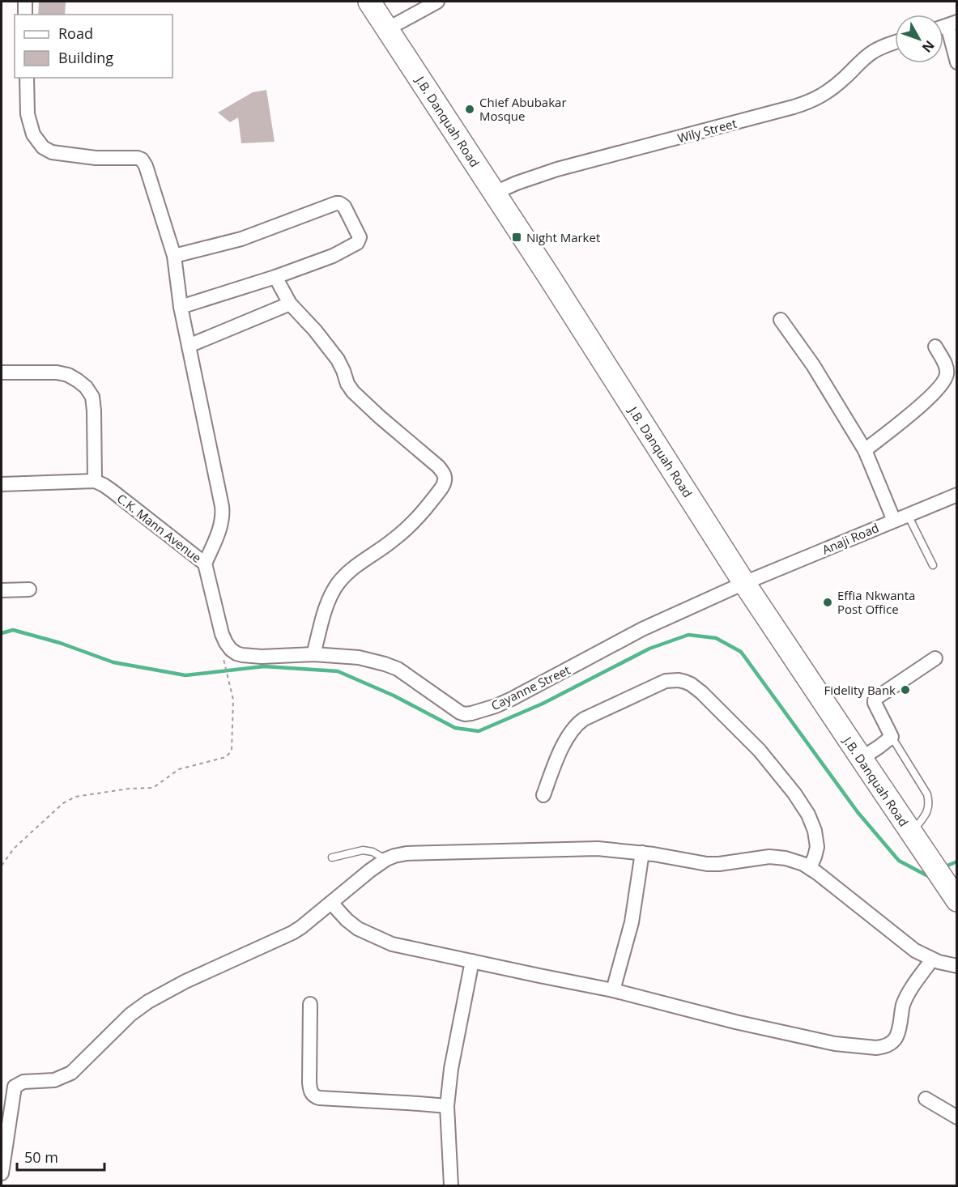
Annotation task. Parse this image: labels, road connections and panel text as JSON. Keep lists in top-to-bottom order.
{
  "streets": {
    "highway": ["J.B. Danquah Road"],
    "street": [
      "Wily Street",
      "C.K. Mann Avenue",
      "Anaji Road",
      "Cayanne Street"
    ]
  },
  "crossings": [
    ["J.B. Danquah Road", "Wily Street"],
    ["J.B. Danquah Road", "Anaji Road"],
    ["J.B. Danquah Road", "Cayanne Street"],
    ["C.K. Mann Avenue", "Cayanne Street"],
    ["Anaji Road", "Cayanne Street"]
  ],
  "places": {
    "other": ["Chief Abubakar Mosque", "Effia Nkwanta Post Office", "Fidelity Bank"],
    "transit": ["Night Market"]
  },
  "legend": ["Road", "Building"],
  "scale_bar": "50 m",
  "north": "bottom right"
}
